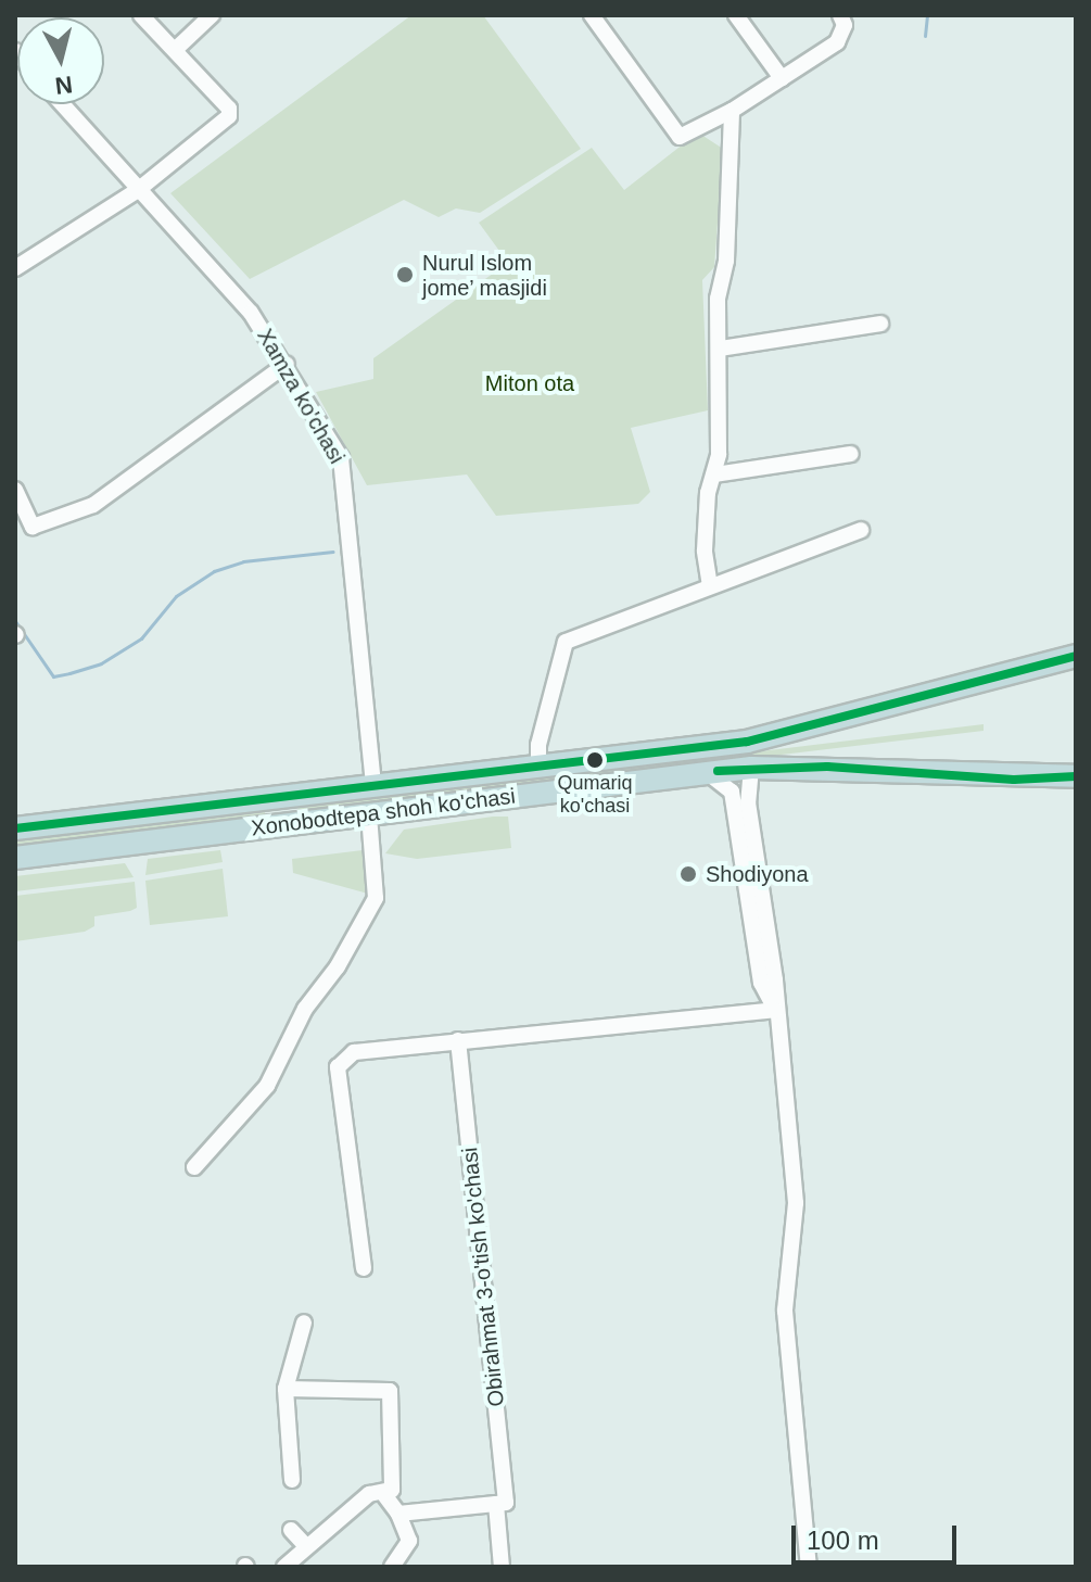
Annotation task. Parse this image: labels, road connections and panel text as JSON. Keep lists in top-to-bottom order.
{
  "streets": {
    "highway": ["Xonobodtepa shoh ko'chasi"],
    "street": ["Xamza ko'chasi", "Obirahmat 3-o'tish ko'chasi"]
  },
  "crossings": [
    ["Xamza ko'chasi", "Xonobodtepa shoh ko'chasi"]
  ],
  "parks": ["Miton ota"],
  "places": ["Nurul Islom jome’ masjidi", "Qumariq ko'chasi", "Shodiyona"],
  "scale_bar": "100 m",
  "north": "bottom"
}
